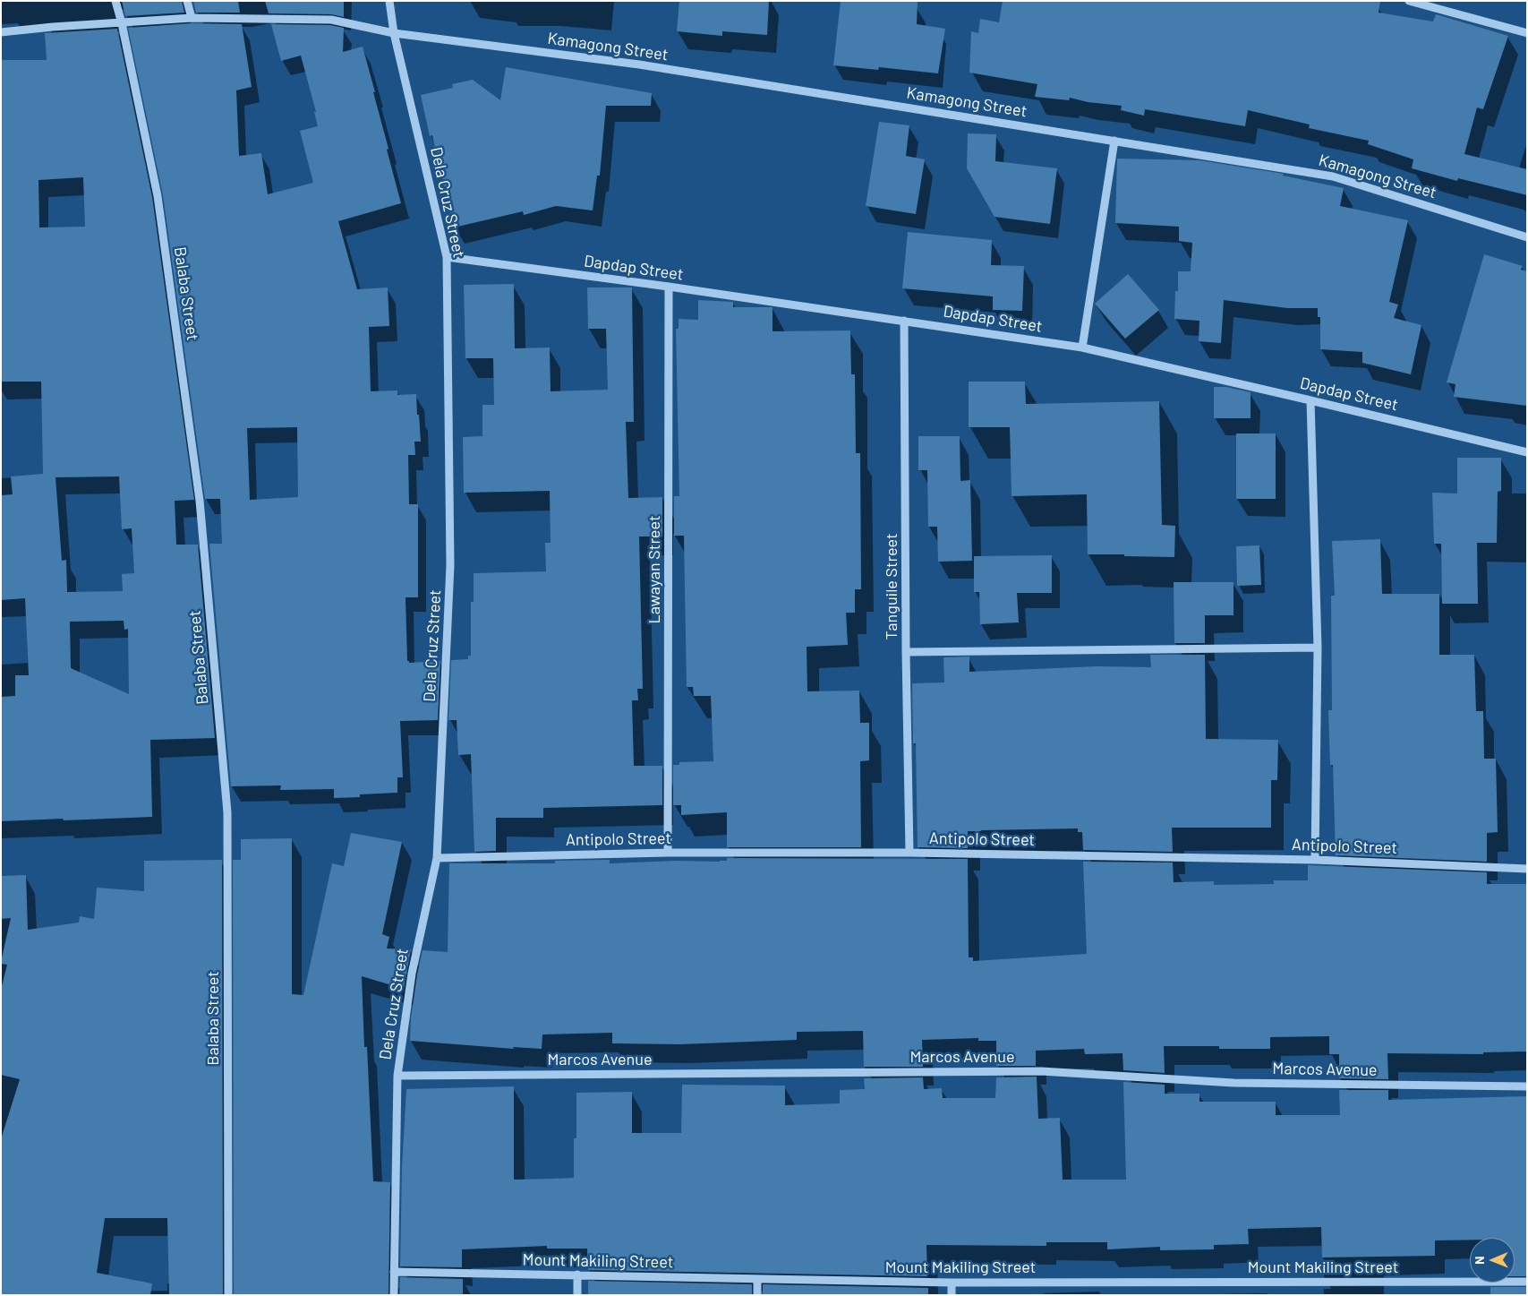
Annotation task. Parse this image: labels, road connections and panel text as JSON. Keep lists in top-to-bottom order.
{
  "streets": {
    "street": [
      "Kamagong Street",
      "Dela Cruz Street",
      "Dapdap Street",
      "Balaba Street",
      "Lawayan Street",
      "Tanguile Street",
      "Antipolo Street",
      "Marcos Avenue",
      "Mount Makiling Street"
    ]
  },
  "crossings": [
    ["Kamagong Street", "Dela Cruz Street"],
    ["Kamagong Street", "Balaba Street"],
    ["Dela Cruz Street", "Dapdap Street"],
    ["Dela Cruz Street", "Antipolo Street"],
    ["Dela Cruz Street", "Marcos Avenue"],
    ["Dela Cruz Street", "Mount Makiling Street"],
    ["Dapdap Street", "Lawayan Street"],
    ["Dapdap Street", "Tanguile Street"],
    ["Lawayan Street", "Antipolo Street"],
    ["Tanguile Street", "Antipolo Street"]
  ],
  "north": "left"
}
